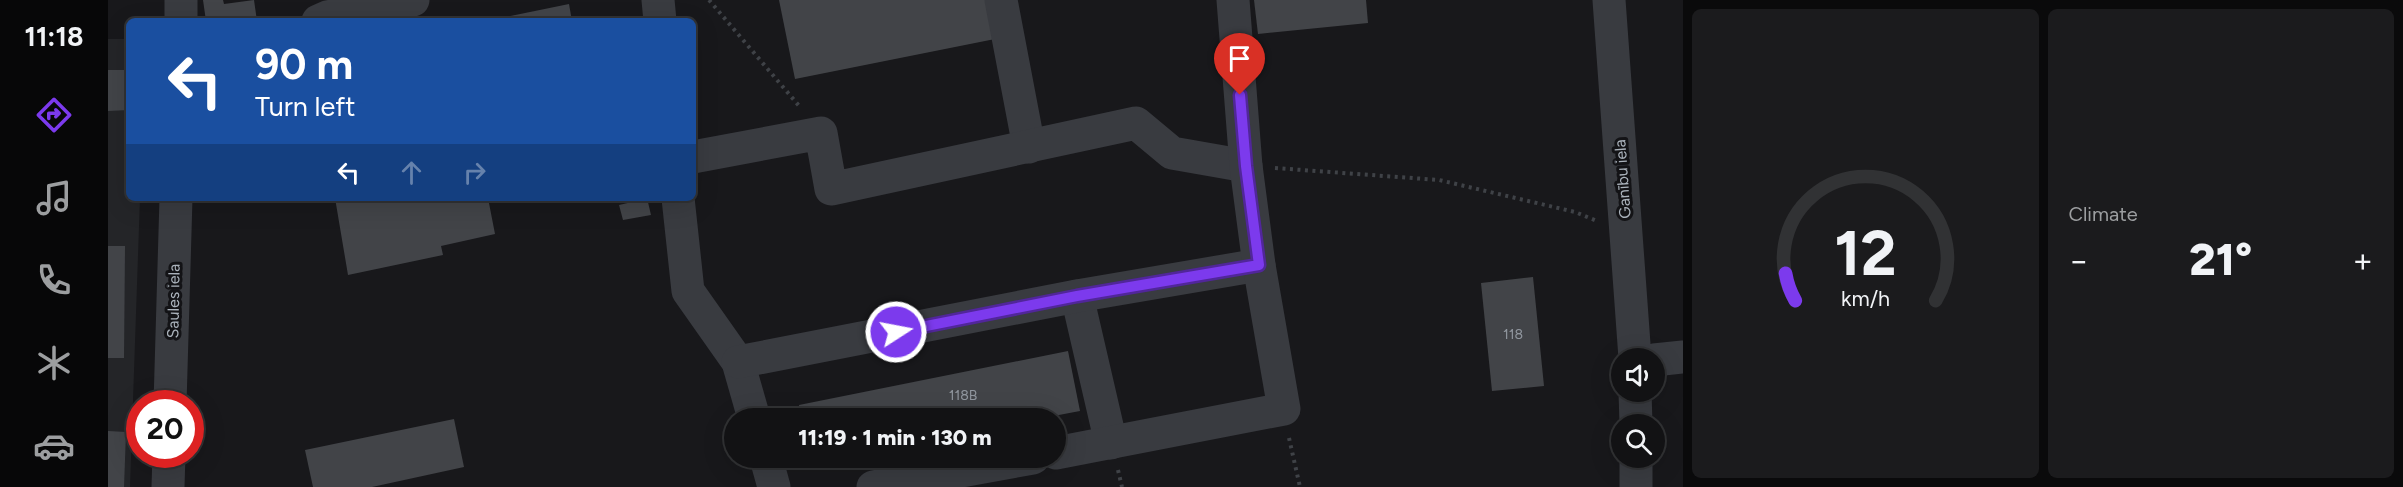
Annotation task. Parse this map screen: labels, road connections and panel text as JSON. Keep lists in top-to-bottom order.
{
  "streets": {
    "street": ["Ganību iela", "Saules iela"]
  },
  "house_numbers": ["118", "118B"],
  "page": {
    "tabs": "11:18",
    "tile": "Climate",
    "turn": ["90 m", "Turn left"],
    "heat": ["−", "21°", "+"],
    "limit": "20",
    "trip": "11:19 · 1 min · 130 m",
    "gauge": ["12", "km/h"]
  }
}
